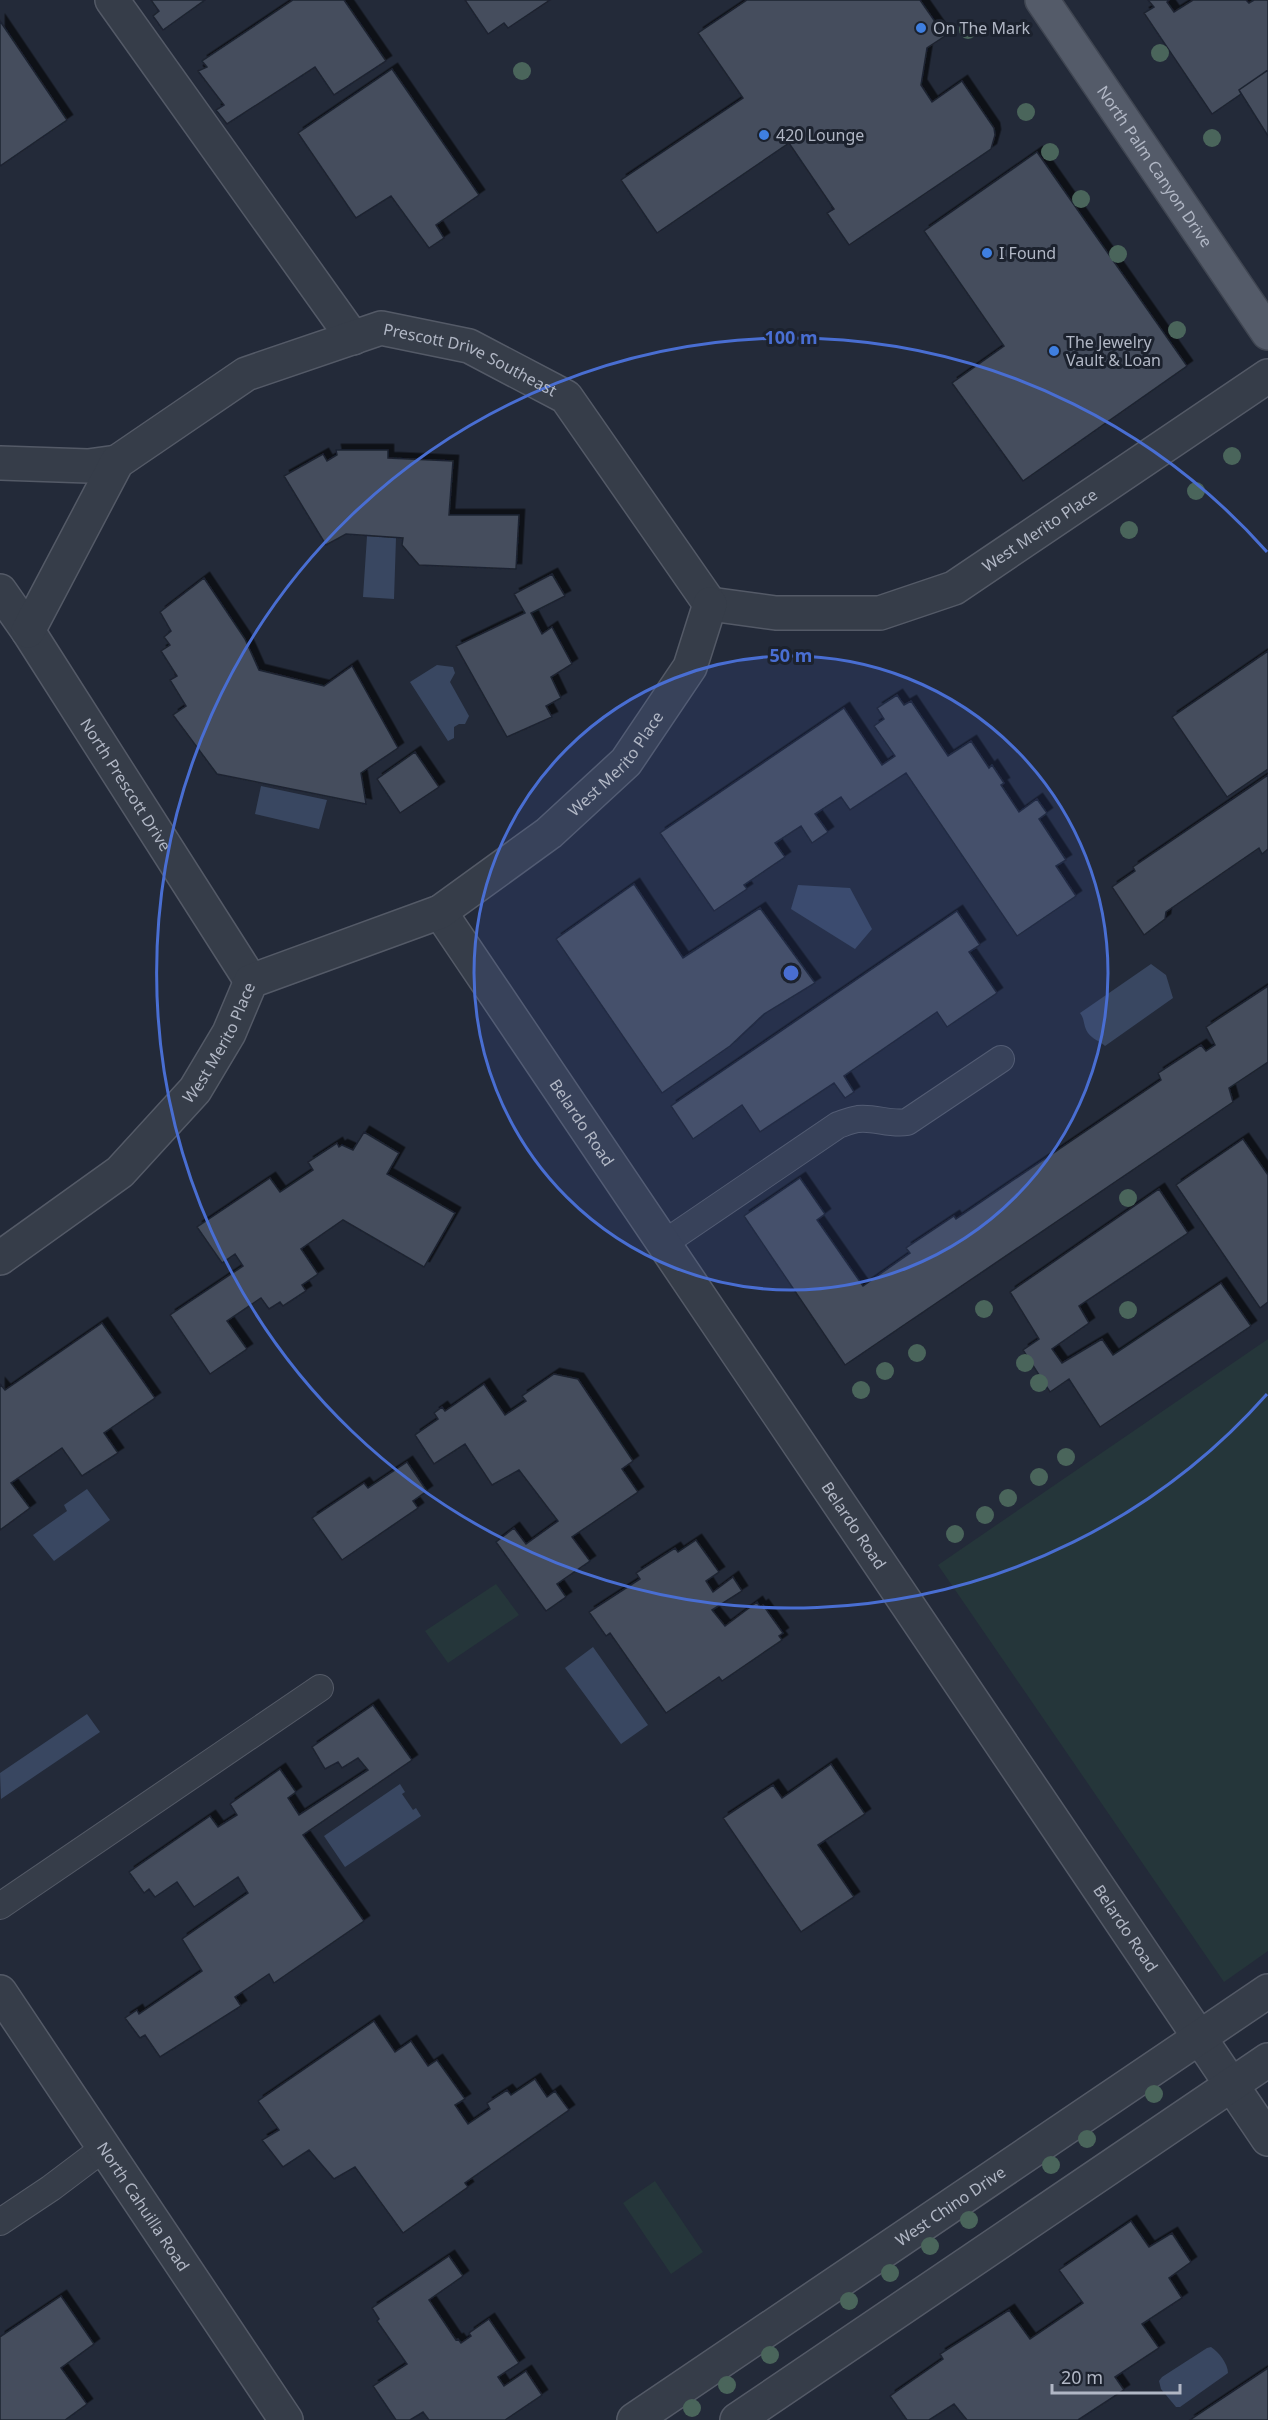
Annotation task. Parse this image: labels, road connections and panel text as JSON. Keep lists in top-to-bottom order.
{
  "streets": {
    "main road": ["North Palm Canyon Drive"],
    "street": [
      "Prescott Drive Southeast",
      "West Merito Place",
      "North Prescott Drive",
      "Belardo Road",
      "West Chino Drive",
      "North Cahuilla Road"
    ]
  },
  "crossings": [
    ["Prescott Drive Southeast", "West Merito Place"],
    ["Prescott Drive Southeast", "North Prescott Drive"],
    ["West Merito Place", "North Prescott Drive"],
    ["West Merito Place", "Belardo Road"],
    ["Belardo Road", "West Chino Drive"]
  ],
  "places": [
    "On The Mark",
    "420 Lounge",
    "I Found",
    "The Jewelry Vault & Loan"
  ],
  "scale_bar": "20 m",
  "rings": ["100 m", "50 m"]
}
